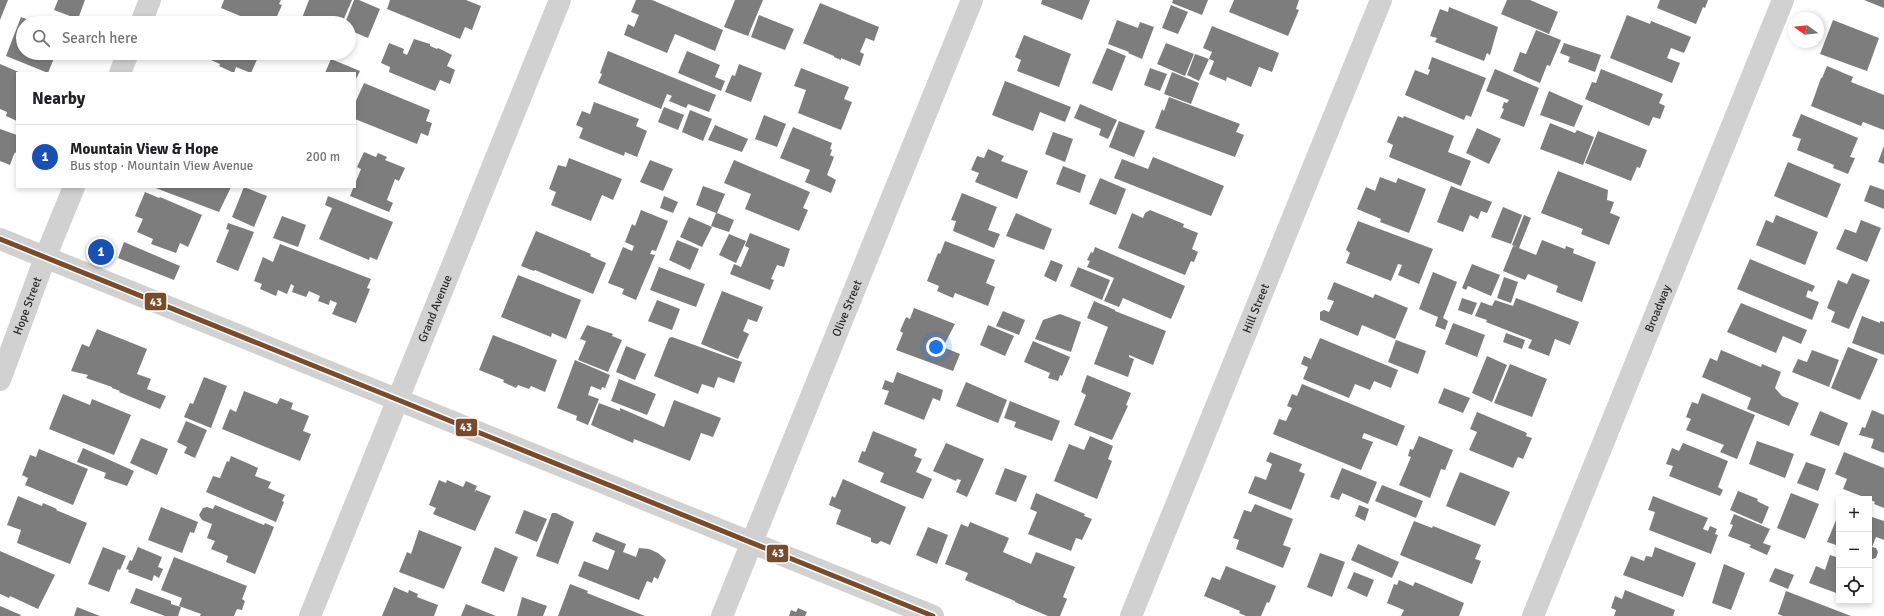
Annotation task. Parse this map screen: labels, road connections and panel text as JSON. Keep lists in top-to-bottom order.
{
  "streets": {
    "street": [
      "Hope Street",
      "Grand Avenue",
      "Olive Street",
      "Hill Street",
      "Broadway"
    ]
  },
  "lines": ["transit line 43"],
  "north": "left",
  "page": {
    "search": "Search here",
    "heading": "Nearby",
    "list": [
      {
        "mark": "1",
        "name": "Mountain View & Hope",
        "note": "Bus stop · Mountain View Avenue",
        "value": "200 m"
      }
    ],
    "pins": "1",
    "map_buttons": ["+", "−"]
  }
}
